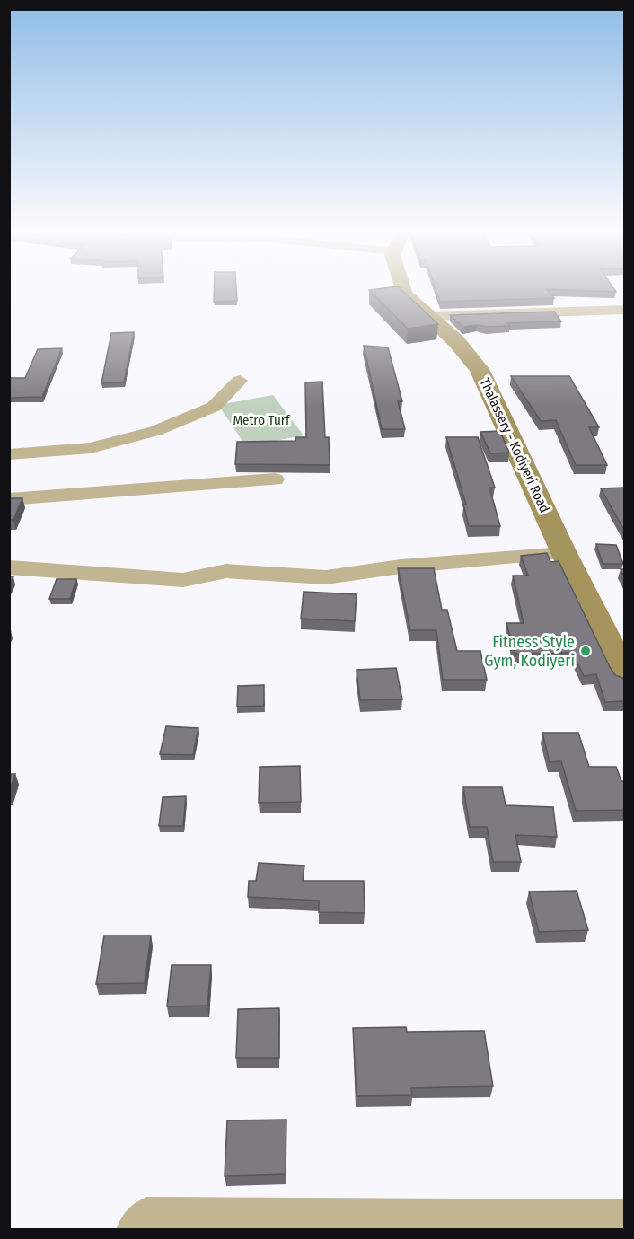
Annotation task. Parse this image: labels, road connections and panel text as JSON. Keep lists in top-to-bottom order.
{
  "streets": {
    "main road": ["Thalassery - Kodiyeri Road"]
  },
  "parks": ["Metro Turf"],
  "places": ["Fitness Style Gym, Kodiyeri"]
}
